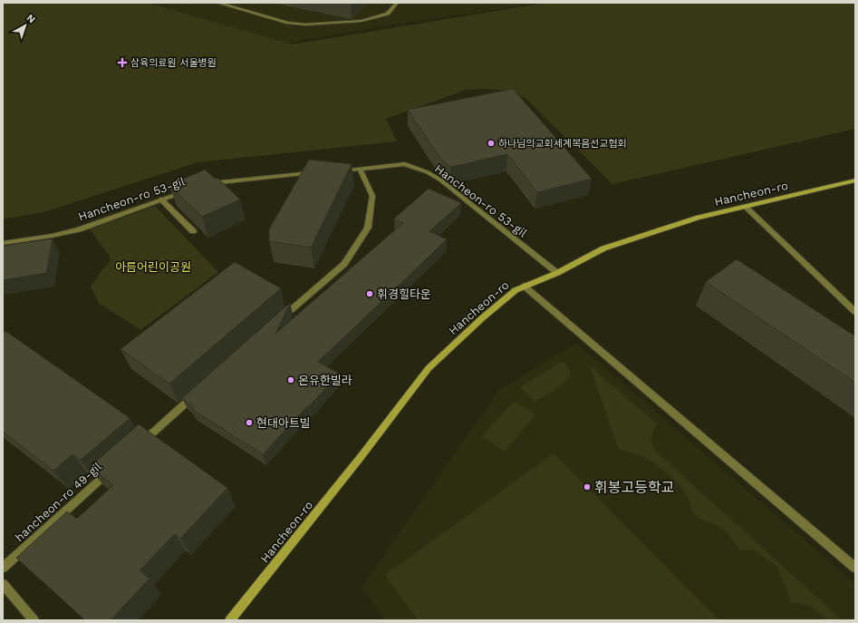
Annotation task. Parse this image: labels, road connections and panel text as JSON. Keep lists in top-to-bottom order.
{
  "streets": {
    "main road": ["Hancheon-ro"],
    "street": ["Hancheon-ro 53-gil", "hancheon-ro 49-gil"]
  },
  "crossings": [
    ["Hancheon-ro", "Hancheon-ro 53-gil"]
  ],
  "parks": ["아름어린이공원"],
  "places": {
    "health": ["삼육의료원 서울병원"],
    "other": [
      "하나님의교회세계복음선교협회",
      "휘경힐타운",
      "온유한빌라",
      "현대아트빌",
      "휘봉고등학교"
    ]
  },
  "north": "top right"
}
